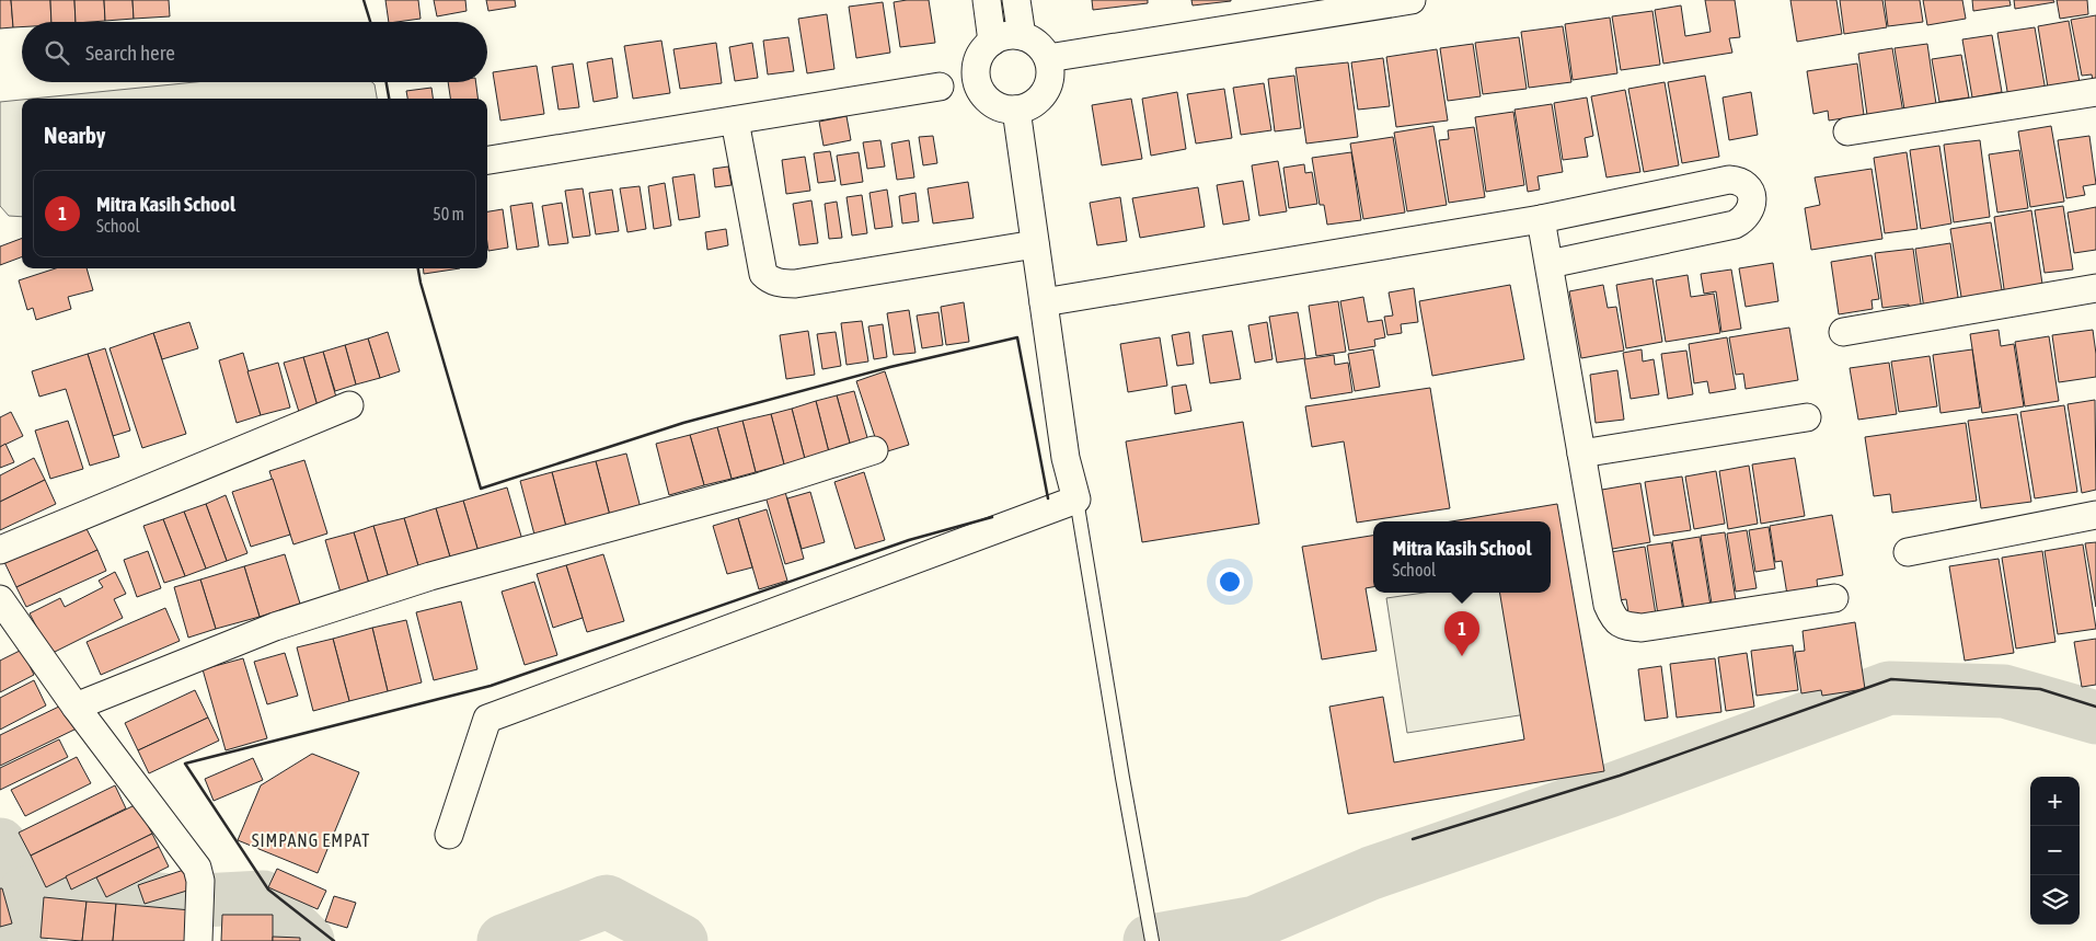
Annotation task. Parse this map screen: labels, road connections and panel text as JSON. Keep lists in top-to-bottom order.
{
  "districts": ["SIMPANG EMPAT"],
  "page": {
    "search": "Search here",
    "heading": "Nearby",
    "list": [
      {
        "mark": "1",
        "name": "Mitra Kasih School",
        "note": "School",
        "value": "50 m"
      }
    ],
    "popup": ["Mitra Kasih School", "School"],
    "pins": "1",
    "map_buttons": ["+", "−"]
  }
}
